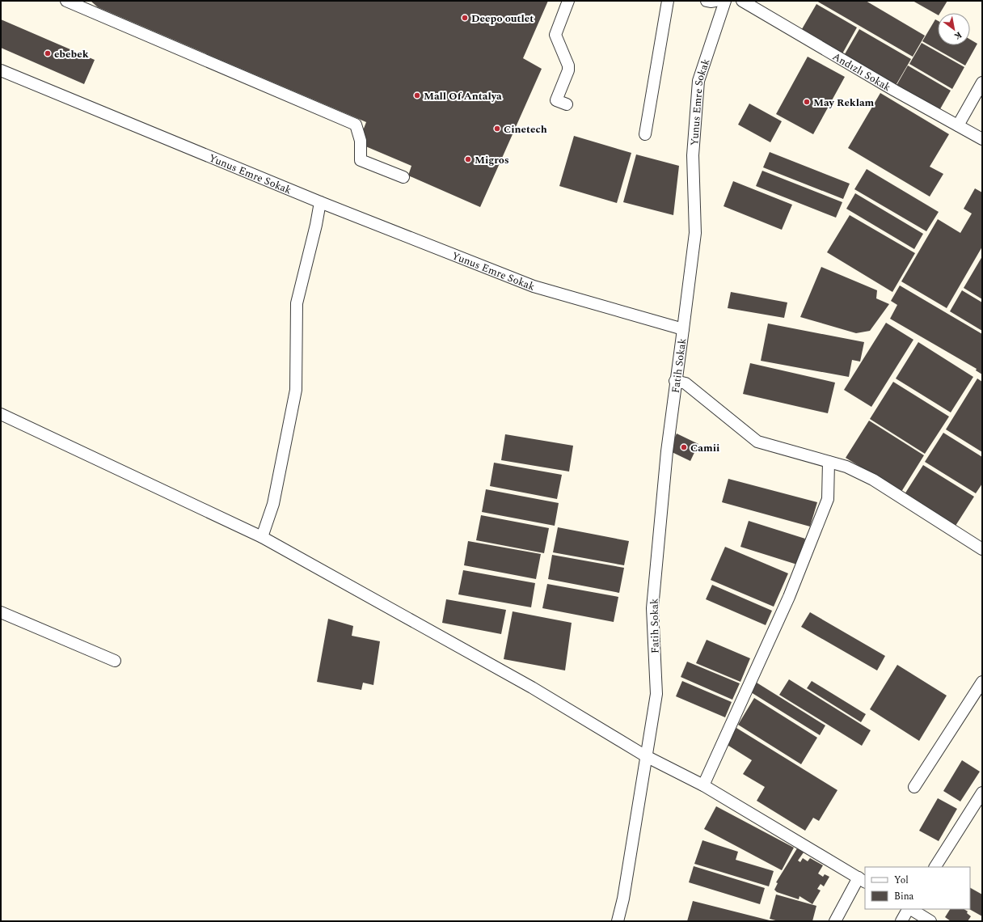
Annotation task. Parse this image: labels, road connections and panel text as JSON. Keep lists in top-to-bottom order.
{
  "streets": {
    "street": ["Andızlı Sokak", "Yunus Emre Sokak", "Fatih Sokak"]
  },
  "crossings": [
    ["Yunus Emre Sokak", "Fatih Sokak"]
  ],
  "places": [
    "Deepo outlet",
    "ebebek",
    "Mall Of Antalya",
    "May Reklam",
    "Cinetech",
    "Migros",
    "Camii"
  ],
  "legend": ["Yol", "Bina"],
  "north": "bottom right"
}
